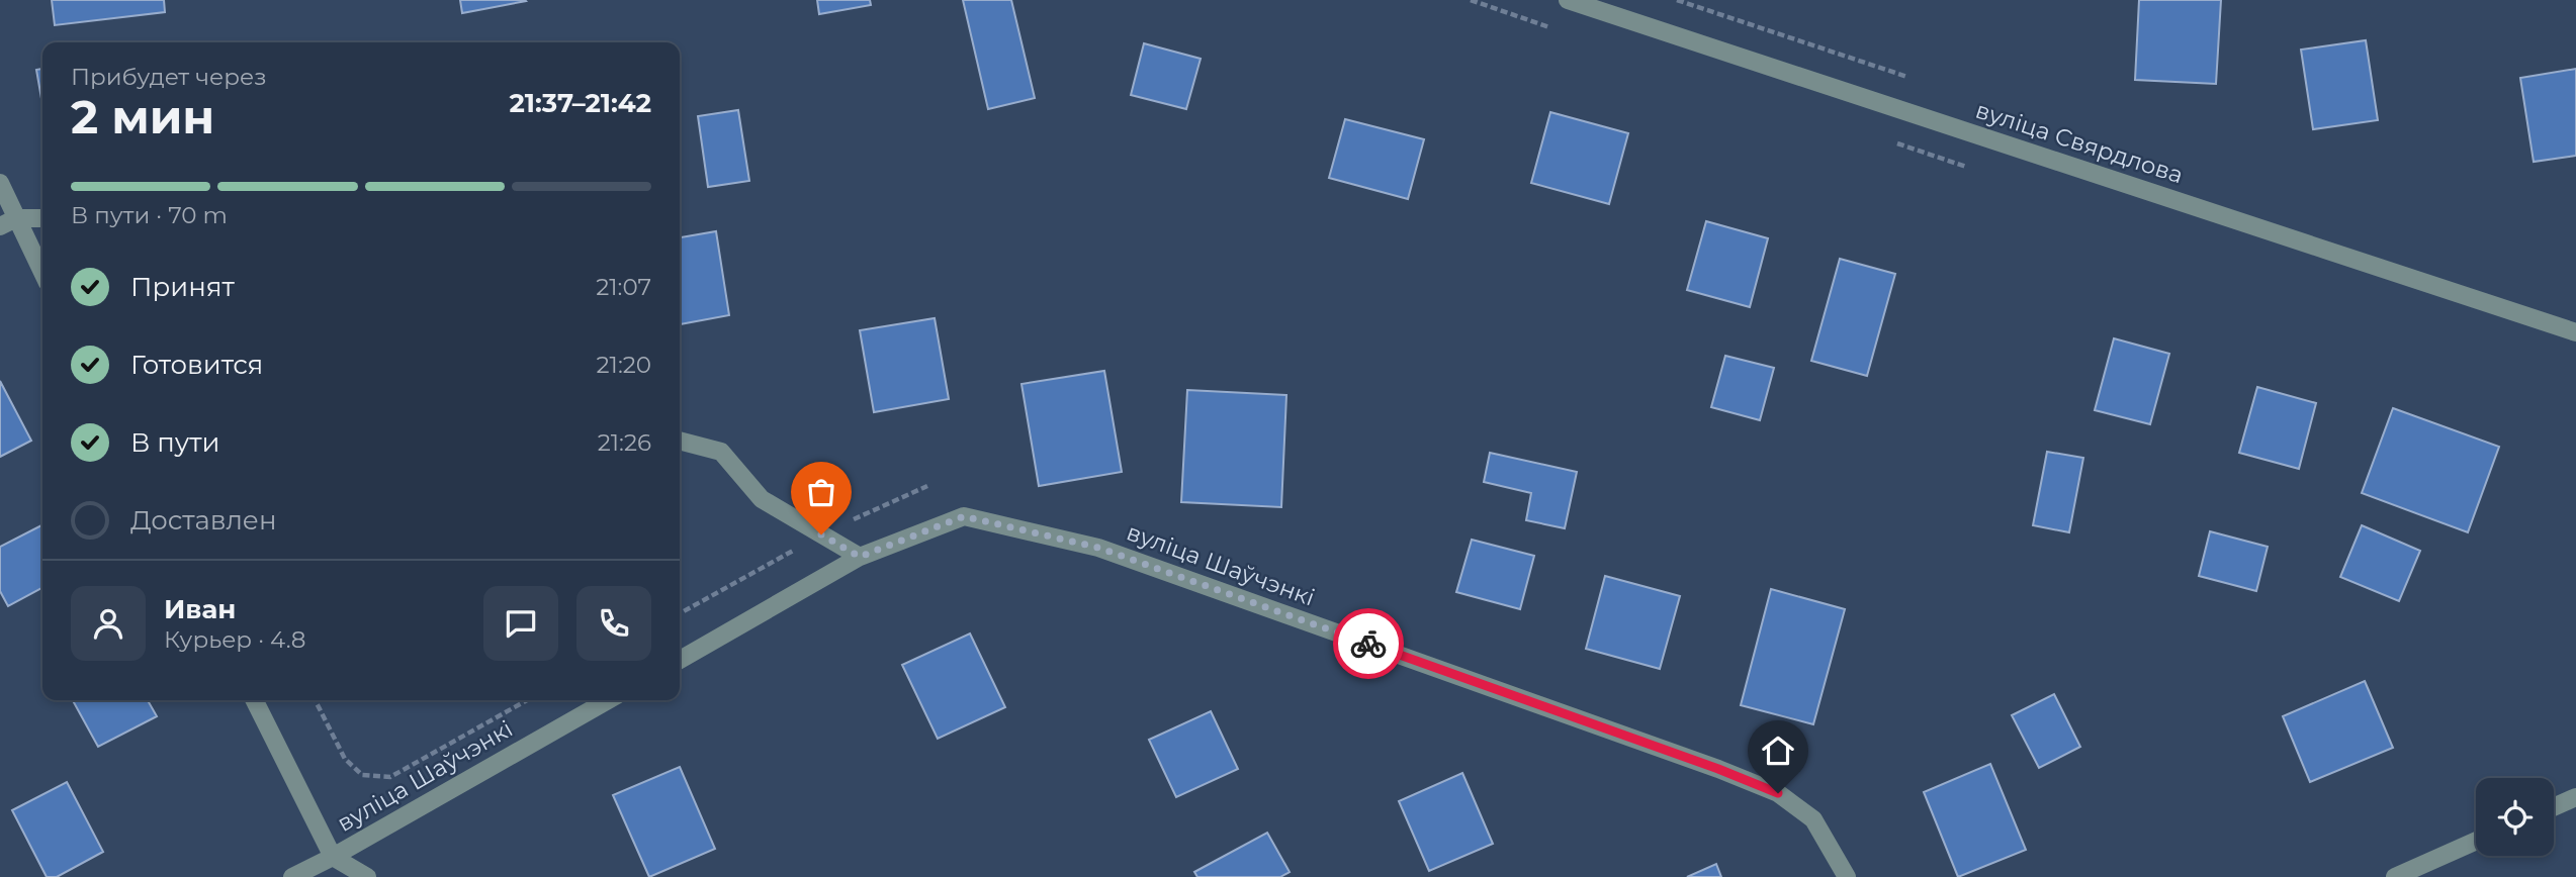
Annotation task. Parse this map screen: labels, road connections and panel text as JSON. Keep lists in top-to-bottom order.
{
  "streets": {
    "street": ["вуліца Свярдлова", "вуліца Шаўчэнкі"]
  },
  "page": {
    "heading": ["2 мин", "Прибудет через", "21:37–21:42"],
    "panel": ["Иван", "Курьер · 4.8"],
    "bar": "В пути · 70 m",
    "list": [
      ["Принят", "21:07"],
      ["Готовится", "21:20"],
      ["В пути", "21:26"],
      "Доставлен"
    ]
  }
}
